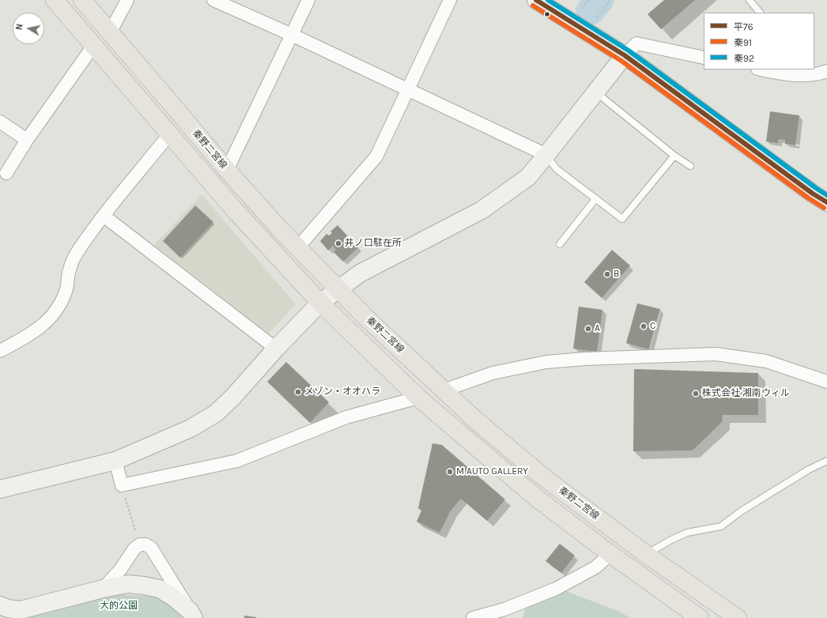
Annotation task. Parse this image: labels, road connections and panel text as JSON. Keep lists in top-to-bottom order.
{
  "streets": {
    "main road": ["秦野二宮線"]
  },
  "parks": ["大的公園"],
  "places": [
    "井ノ口駐在所",
    "B",
    "C",
    "A",
    "メゾン・オオハラ",
    "株式会社 湘南ウィル",
    "M AUTO GALLERY"
  ],
  "lines": ["transit line 平76", "transit line 秦92", "transit line 秦91"],
  "legend": ["平76", "秦91", "秦92"],
  "north": "left"
}
